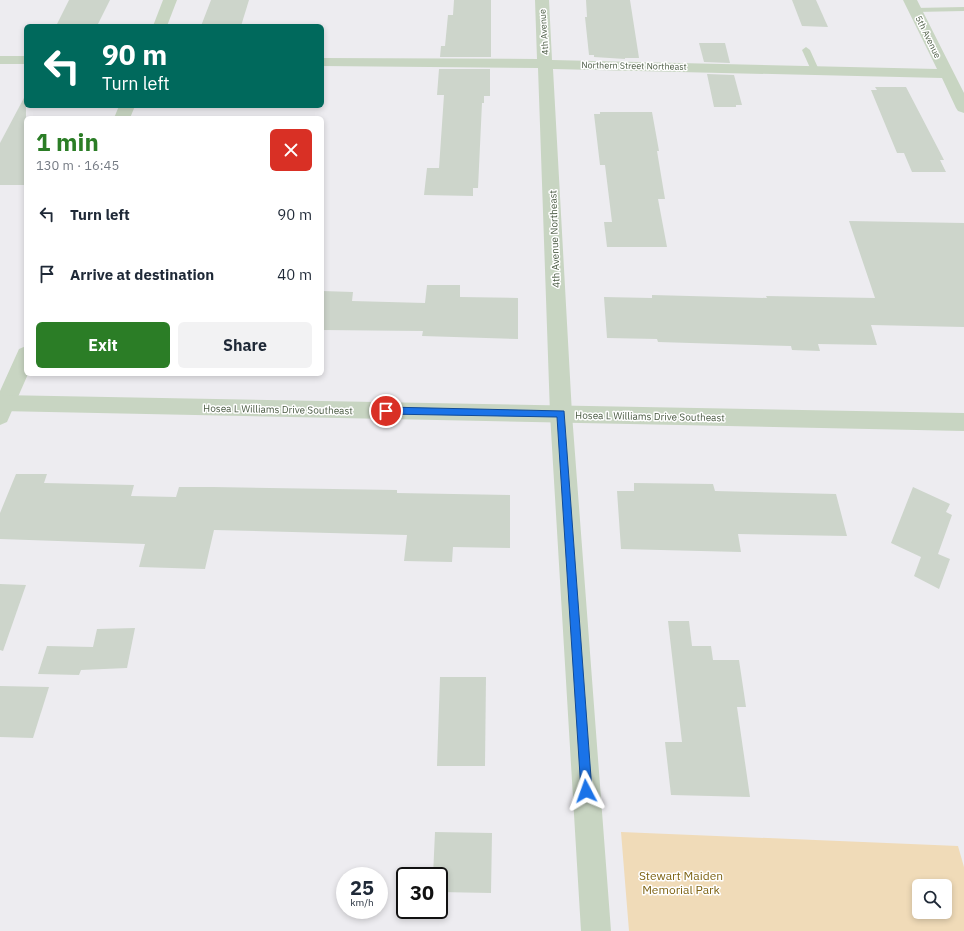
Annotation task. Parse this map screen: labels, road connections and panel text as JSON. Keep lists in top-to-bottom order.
{
  "streets": {
    "street": [
      "4th Avenue",
      "5th Avenue",
      "Northern Street Northeast",
      "4th Avenue Northeast",
      "Hosea L Williams Drive Southeast"
    ]
  },
  "crossings": [
    ["4th Avenue", "Northern Street Northeast"],
    ["4th Avenue", "4th Avenue Northeast"],
    ["5th Avenue", "Northern Street Northeast"],
    ["Northern Street Northeast", "4th Avenue Northeast"],
    ["4th Avenue Northeast", "Hosea L Williams Drive Southeast"]
  ],
  "parks": ["Stewart Maiden Memorial Park"],
  "page": {
    "turn": ["90 m", "Turn left"],
    "heading": ["1 min", "130 m · 16:45"],
    "list": [
      {
        "name": "Turn left",
        "value": "90 m"
      },
      {
        "name": "Arrive at destination",
        "value": "40 m"
      }
    ],
    "buttons": ["Exit", "Share"],
    "speed": "25 km/h",
    "limit": "30"
  }
}
